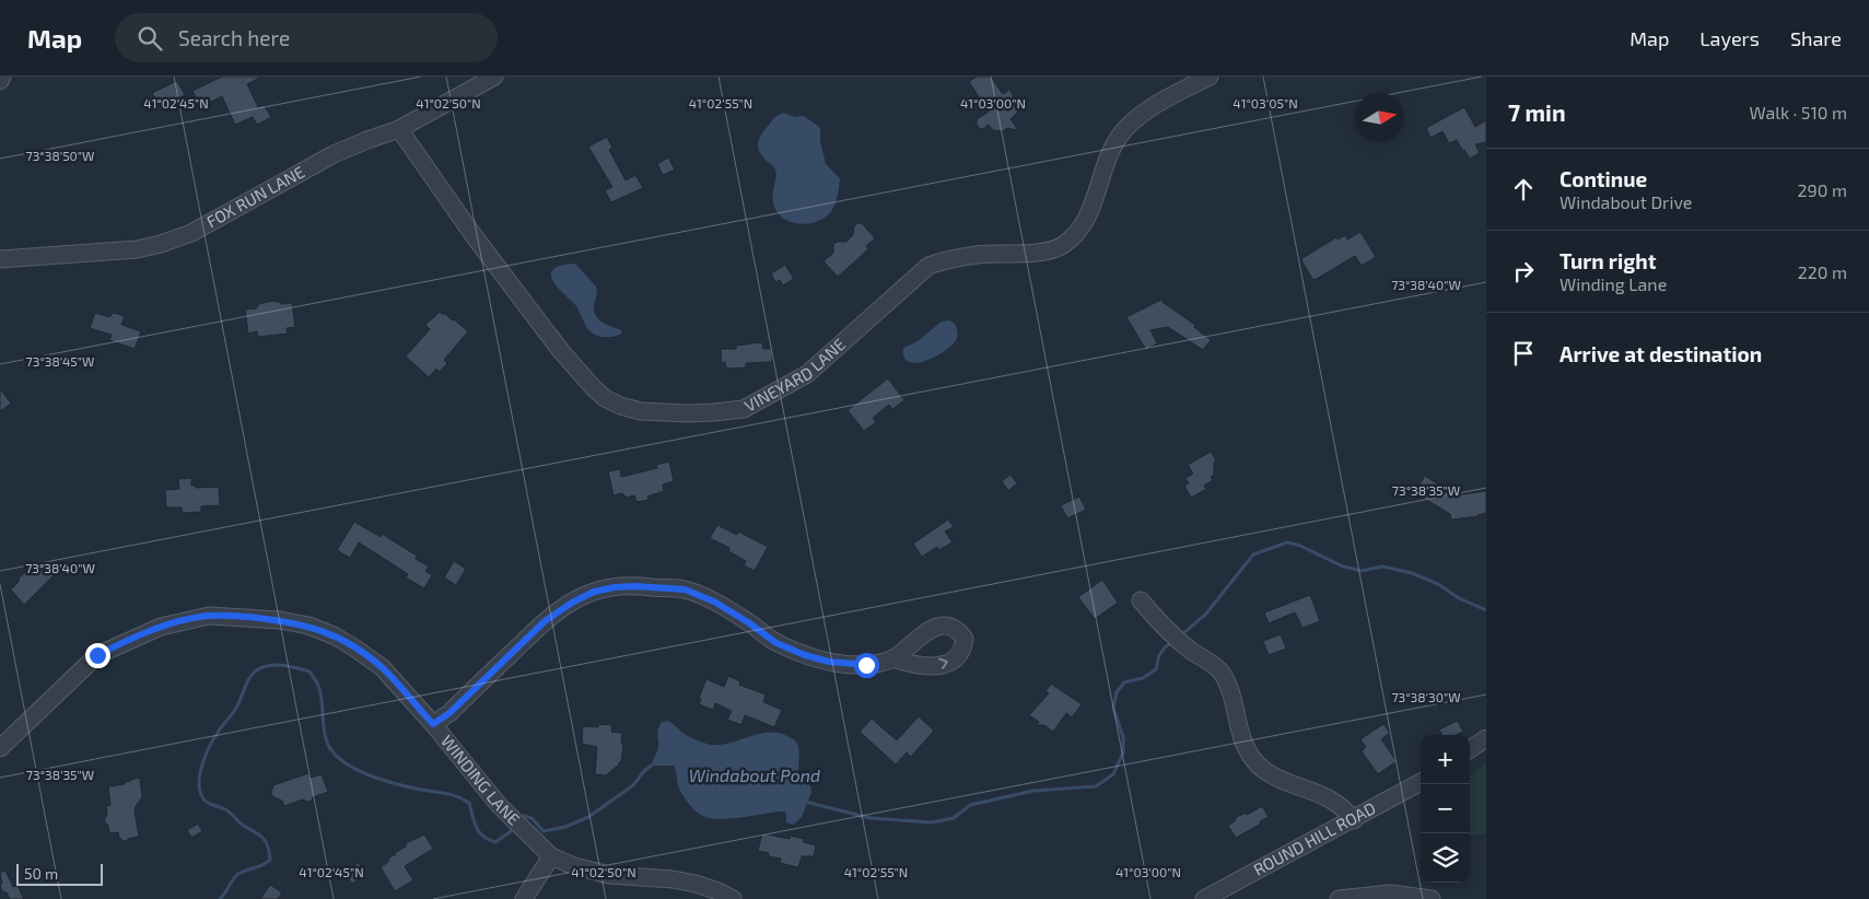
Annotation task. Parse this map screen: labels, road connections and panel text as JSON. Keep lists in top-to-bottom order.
{
  "streets": {
    "street": [
      "FOX RUN LANE",
      "VINEYARD LANE",
      "WINDING LANE",
      "ROUND HILL ROAD"
    ]
  },
  "crossings": [
    ["FOX RUN LANE", "VINEYARD LANE"]
  ],
  "water": ["Windabout Pond"],
  "scale_bar": "50 m",
  "north": "right",
  "page": {
    "header": "Map",
    "search": "Search here",
    "nav": ["Map", "Layers", "Share"],
    "heading": ["7 min", "Walk · 510 m"],
    "list": [
      ["Continue", "Windabout Drive", "290 m"],
      ["Turn right", "Winding Lane", "220 m"],
      "Arrive at destination"
    ],
    "map_buttons": ["+", "−"],
    "scale": "50 m"
  },
  "coordinates": [
    "41°02'45\"N",
    "41°02'50\"N",
    "41°02'55\"N",
    "41°03'00\"N",
    "41°03'05\"N",
    "73°38'50\"W",
    "73°38'40\"W",
    "73°38'45\"W",
    "73°38'35\"W",
    "73°38'30\"W"
  ]
}
